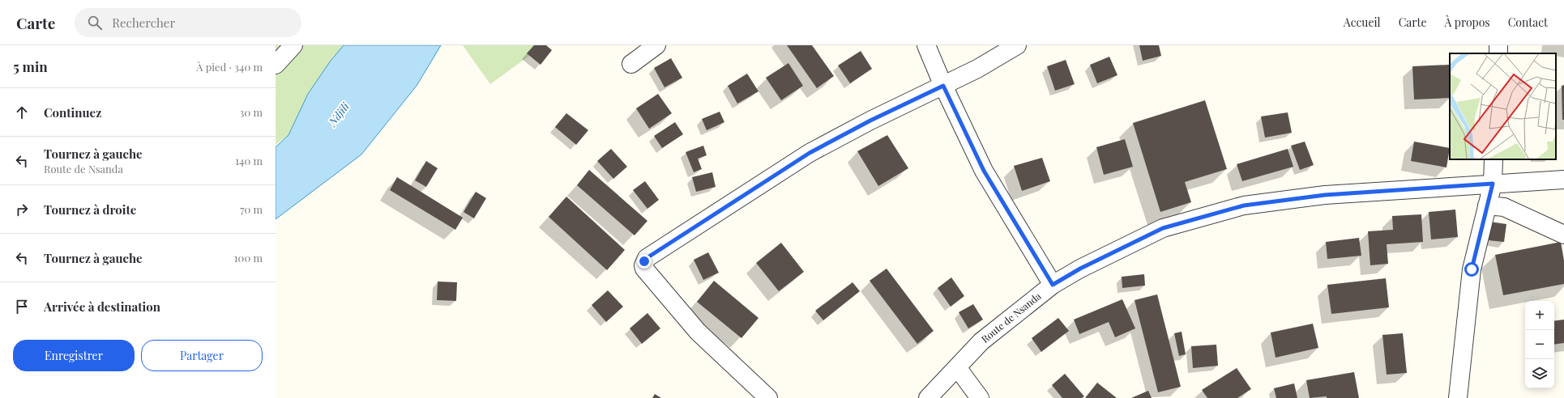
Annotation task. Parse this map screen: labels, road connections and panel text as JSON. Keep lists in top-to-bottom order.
{
  "streets": {
    "street": ["Route de Nsanda"]
  },
  "water": ["Ndjili"],
  "page": {
    "header": "Carte",
    "search": "Rechercher",
    "nav": [
      "Accueil",
      "Carte",
      "À propos",
      "Contact"
    ],
    "heading": ["5 min", "À pied · 340 m"],
    "list": [
      ["Continuez", "30 m"],
      ["Tournez à gauche", "Route de Nsanda", "140 m"],
      ["Tournez à droite", "70 m"],
      ["Tournez à gauche", "100 m"],
      "Arrivée à destination"
    ],
    "map_buttons": ["+", "−"],
    "buttons": ["Enregistrer", "Partager"]
  }
}
